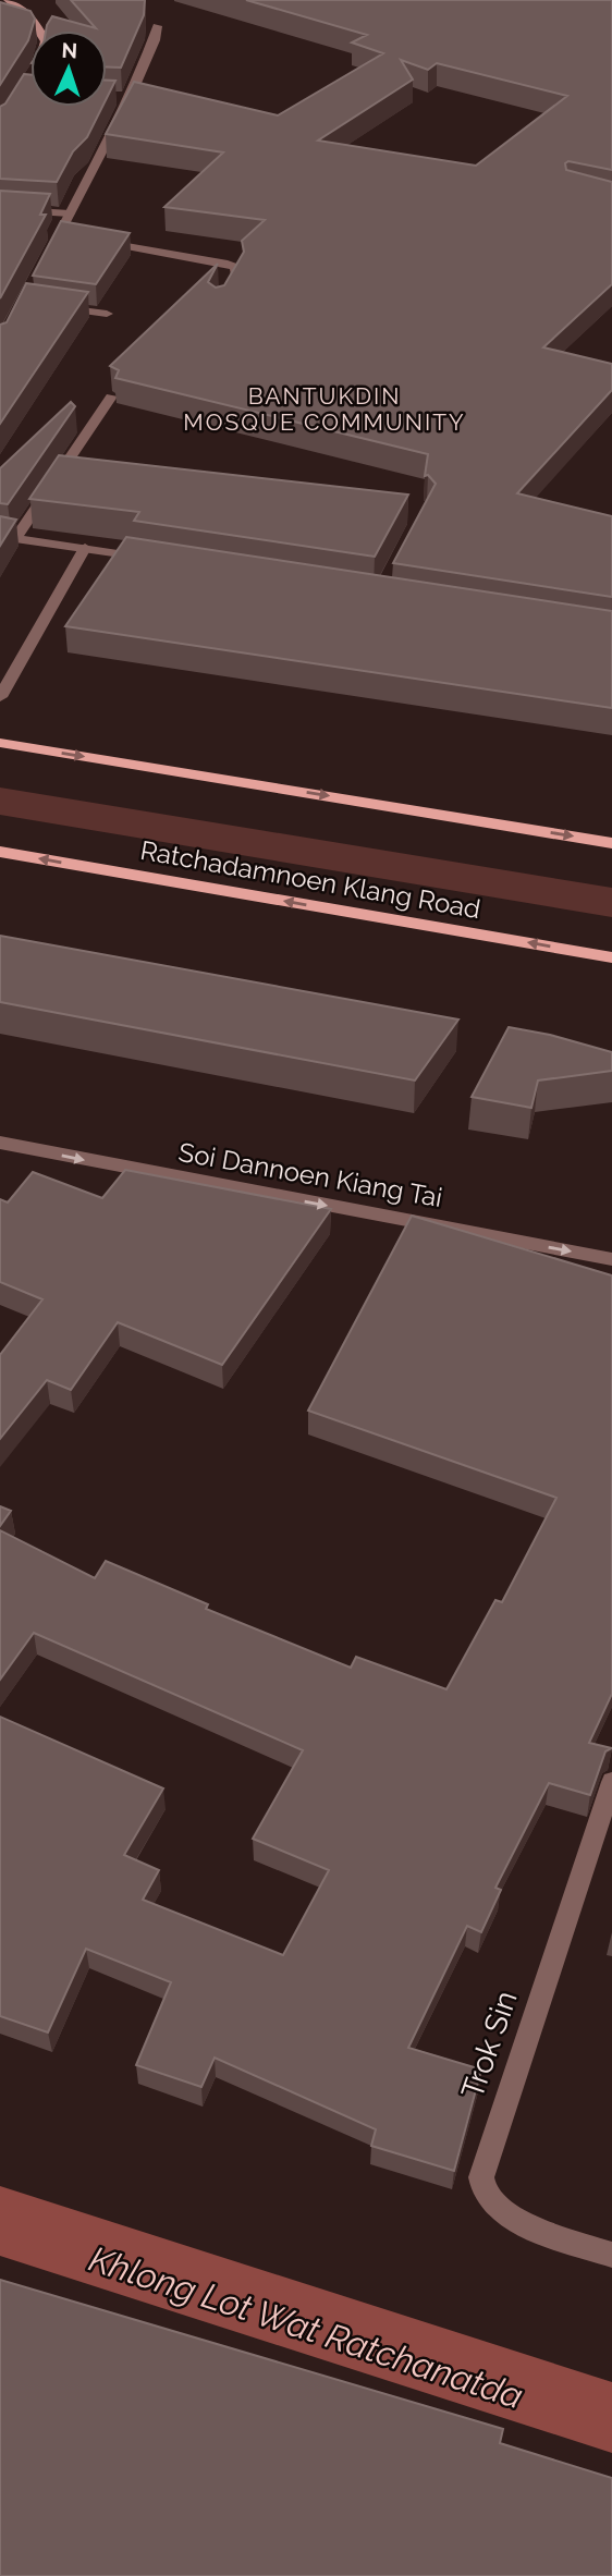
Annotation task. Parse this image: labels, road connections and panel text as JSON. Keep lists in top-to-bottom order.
{
  "streets": {
    "main road": ["Ratchadamnoen Klang Road"],
    "street": ["Soi Dannoen Kiang Tai", "Trok Sin"]
  },
  "one_way": ["Soi Dannoen Kiang Tai"],
  "districts": ["BANTUKDIN MOSQUE COMMUNITY"],
  "water": ["Khlong Lot Wat Ratchanatda"],
  "north": "top"
}
